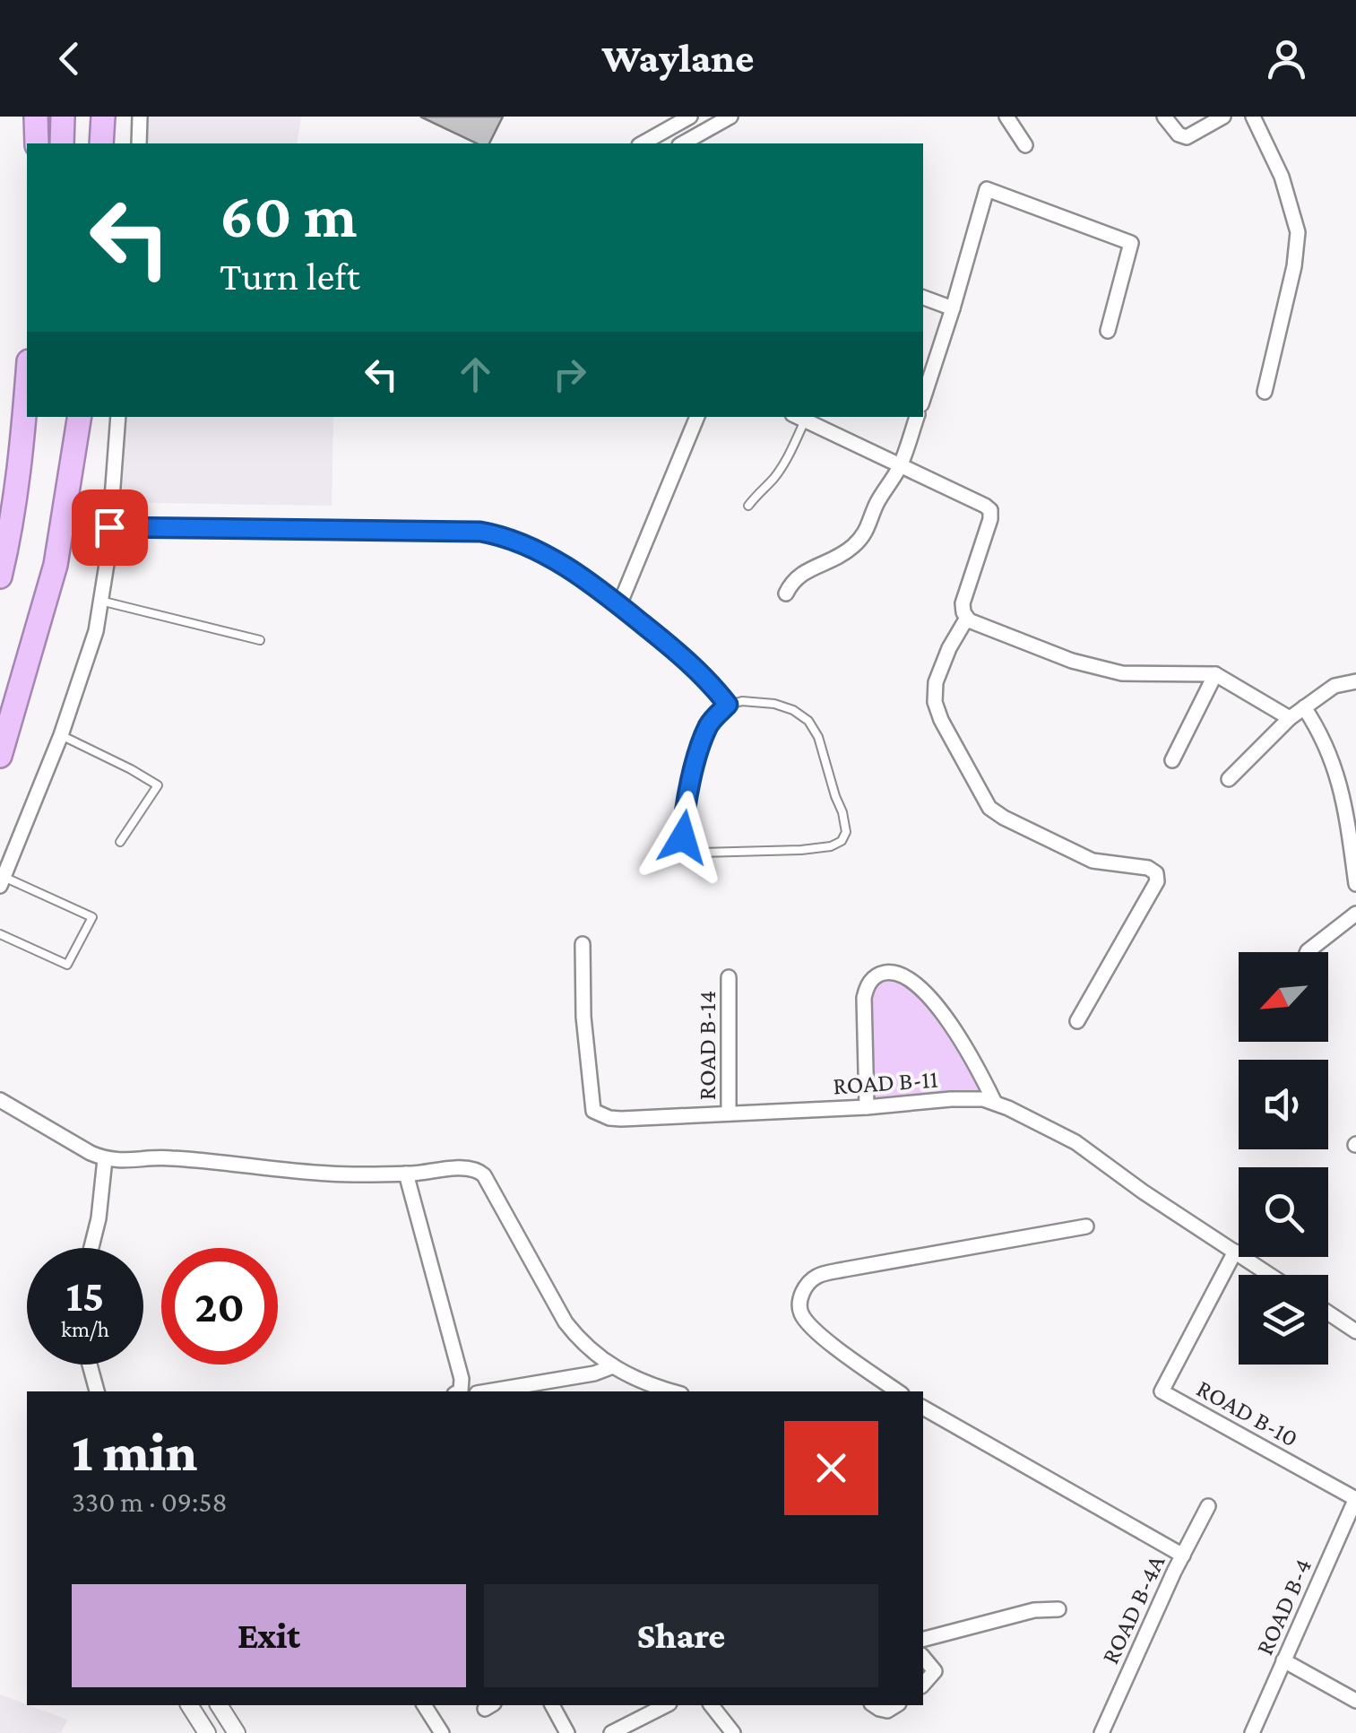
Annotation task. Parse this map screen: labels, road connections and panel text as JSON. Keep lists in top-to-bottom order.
{
  "streets": {
    "street": [
      "ROAD B-14",
      "ROAD B-11",
      "ROAD B-10",
      "ROAD B-4",
      "ROAD B-4A"
    ]
  },
  "crossings": [
    ["ROAD B-14", "ROAD B-11"],
    ["ROAD B-11", "ROAD B-10"],
    ["ROAD B-10", "ROAD B-4"]
  ],
  "north": "bottom left",
  "page": {
    "header": "Waylane",
    "turn": ["60 m", "Turn left"],
    "speed": "15 km/h",
    "limit": "20",
    "heading": ["1 min", "330 m · 09:58"],
    "buttons": ["Exit", "Share"]
  }
}
